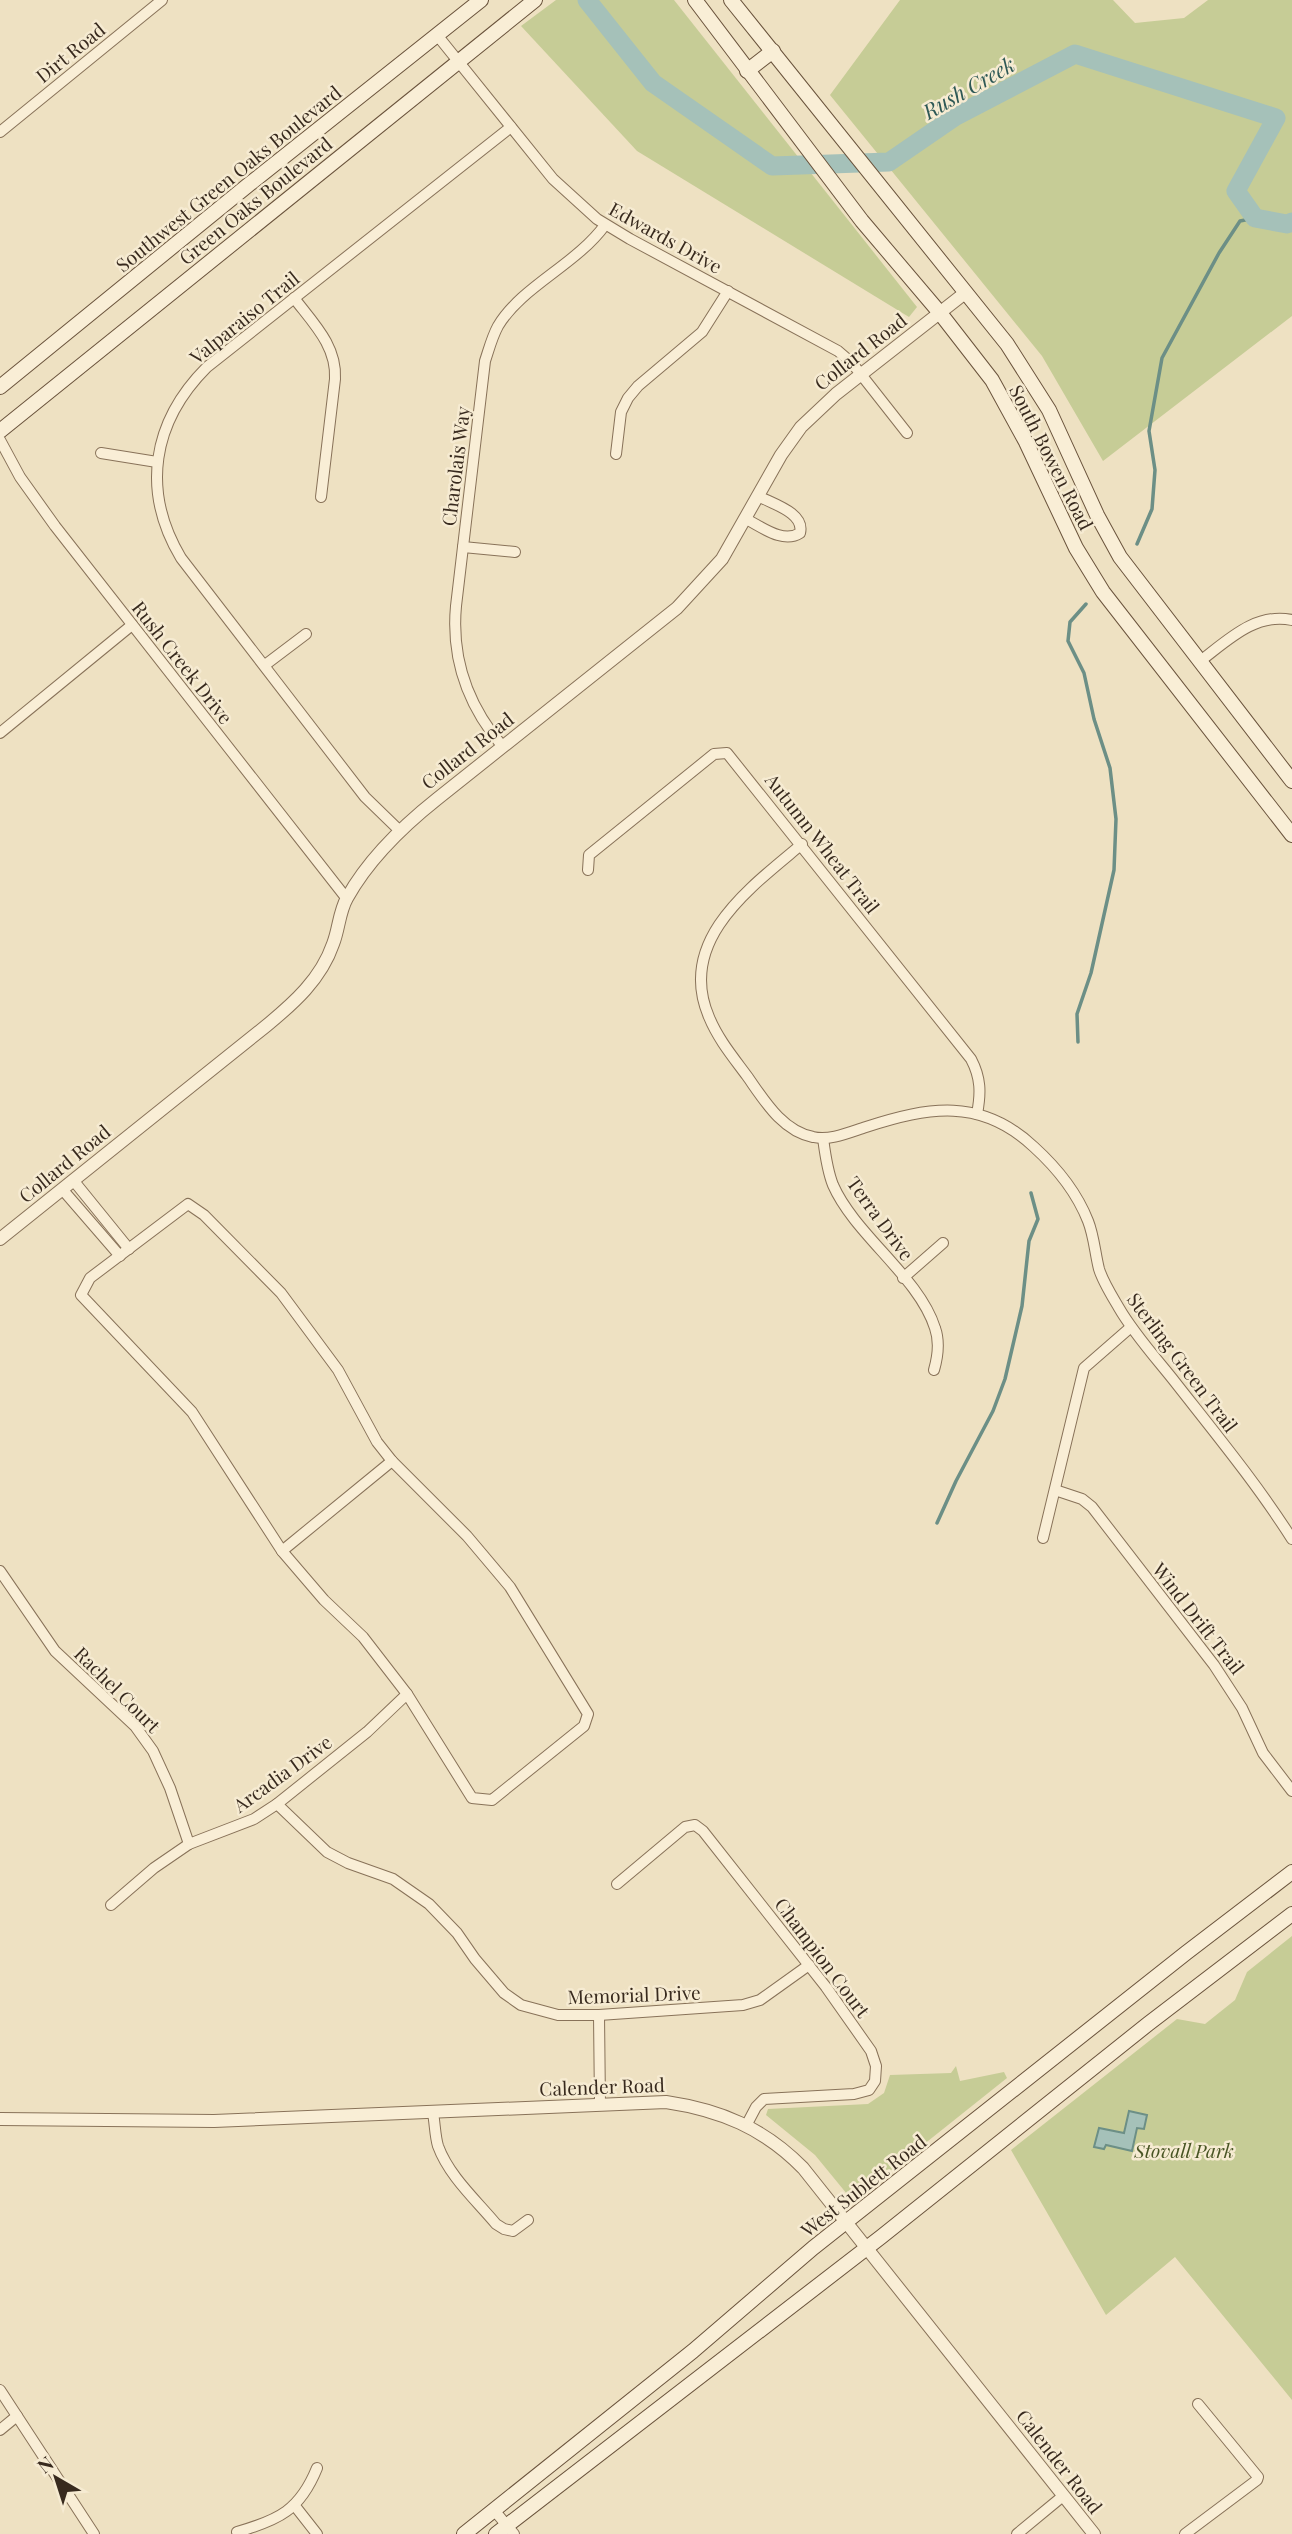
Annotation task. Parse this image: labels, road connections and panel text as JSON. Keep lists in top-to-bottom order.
{
  "streets": {
    "main road": [
      "Southwest Green Oaks Boulevard",
      "Green Oaks Boulevard",
      "South Bowen Road",
      "West Sublett Road"
    ],
    "street": [
      "Dirt Road",
      "Edwards Drive",
      "Valparaiso Trail",
      "Collard Road",
      "Charolais Way",
      "Rush Creek Drive",
      "Autumn Wheat Trail",
      "Terra Drive",
      "Sterling Green Trail",
      "Wind Drift Trail",
      "Rachel Court",
      "Arcadia Drive",
      "Champion Court",
      "Memorial Drive",
      "Calender Road"
    ]
  },
  "crossings": [
    ["Southwest Green Oaks Boulevard", "Edwards Drive"],
    ["Green Oaks Boulevard", "Edwards Drive"],
    ["Edwards Drive", "Valparaiso Trail"],
    ["Edwards Drive", "Collard Road"],
    ["Edwards Drive", "Charolais Way"],
    ["Valparaiso Trail", "Collard Road"],
    ["Collard Road", "South Bowen Road"],
    ["Collard Road", "Charolais Way"],
    ["Collard Road", "Rush Creek Drive"],
    ["Autumn Wheat Trail", "Sterling Green Trail"],
    ["Terra Drive", "Sterling Green Trail"],
    ["Rachel Court", "Arcadia Drive"],
    ["Arcadia Drive", "Memorial Drive"],
    ["Champion Court", "Memorial Drive"],
    ["Champion Court", "Calender Road"],
    ["Calender Road", "West Sublett Road"]
  ],
  "water": ["Rush Creek"],
  "parks": ["Stovall Park"],
  "north": "top left"
}
